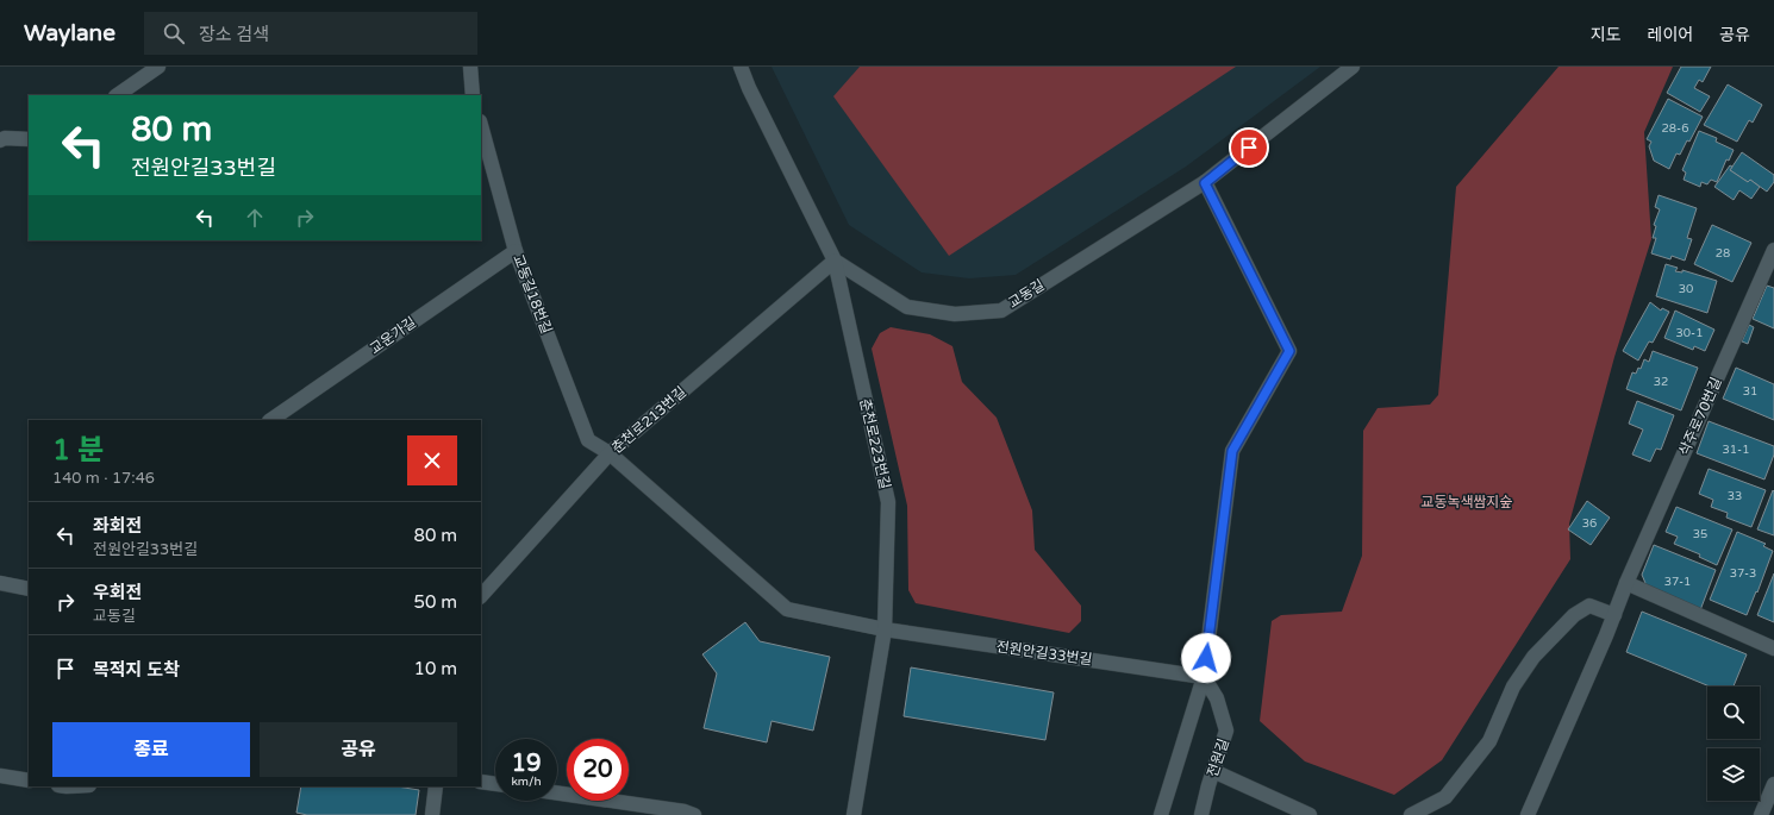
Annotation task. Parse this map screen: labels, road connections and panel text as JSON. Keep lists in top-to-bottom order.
{
  "streets": {
    "street": [
      "교동길18번길",
      "교동길",
      "교운가길",
      "삭주로70번길",
      "춘천로213번길",
      "춘천로223번길",
      "전원안길33번길",
      "전원길"
    ]
  },
  "crossings": [
    ["교동길18번길", "교운가길"],
    ["교동길18번길", "춘천로213번길"],
    ["교동길", "춘천로213번길"],
    ["교동길", "춘천로223번길"],
    ["춘천로213번길", "춘천로223번길"],
    ["춘천로223번길", "전원안길33번길"],
    ["전원안길33번길", "전원길"]
  ],
  "parks": ["교동녹색쌈지숲"],
  "house_numbers": [
    "28-6",
    "28",
    "30",
    "30-1",
    "32",
    "31",
    "31-1",
    "33",
    "36",
    "35",
    "37-3",
    "37-1"
  ],
  "page": {
    "header": "Waylane",
    "search": "장소 검색",
    "nav": ["지도", "레이어", "공유"],
    "turn": ["80 m", "전원안길33번길"],
    "heading": ["1 분", "140 m · 17:46"],
    "list": [
      {
        "name": "좌회전",
        "note": "전원안길33번길",
        "value": "80 m"
      },
      {
        "name": "우회전",
        "note": "교동길",
        "value": "50 m"
      },
      {
        "name": "목적지 도착",
        "value": "10 m"
      }
    ],
    "buttons": ["종료", "공유"],
    "speed": "19 km/h",
    "limit": "20"
  }
}
